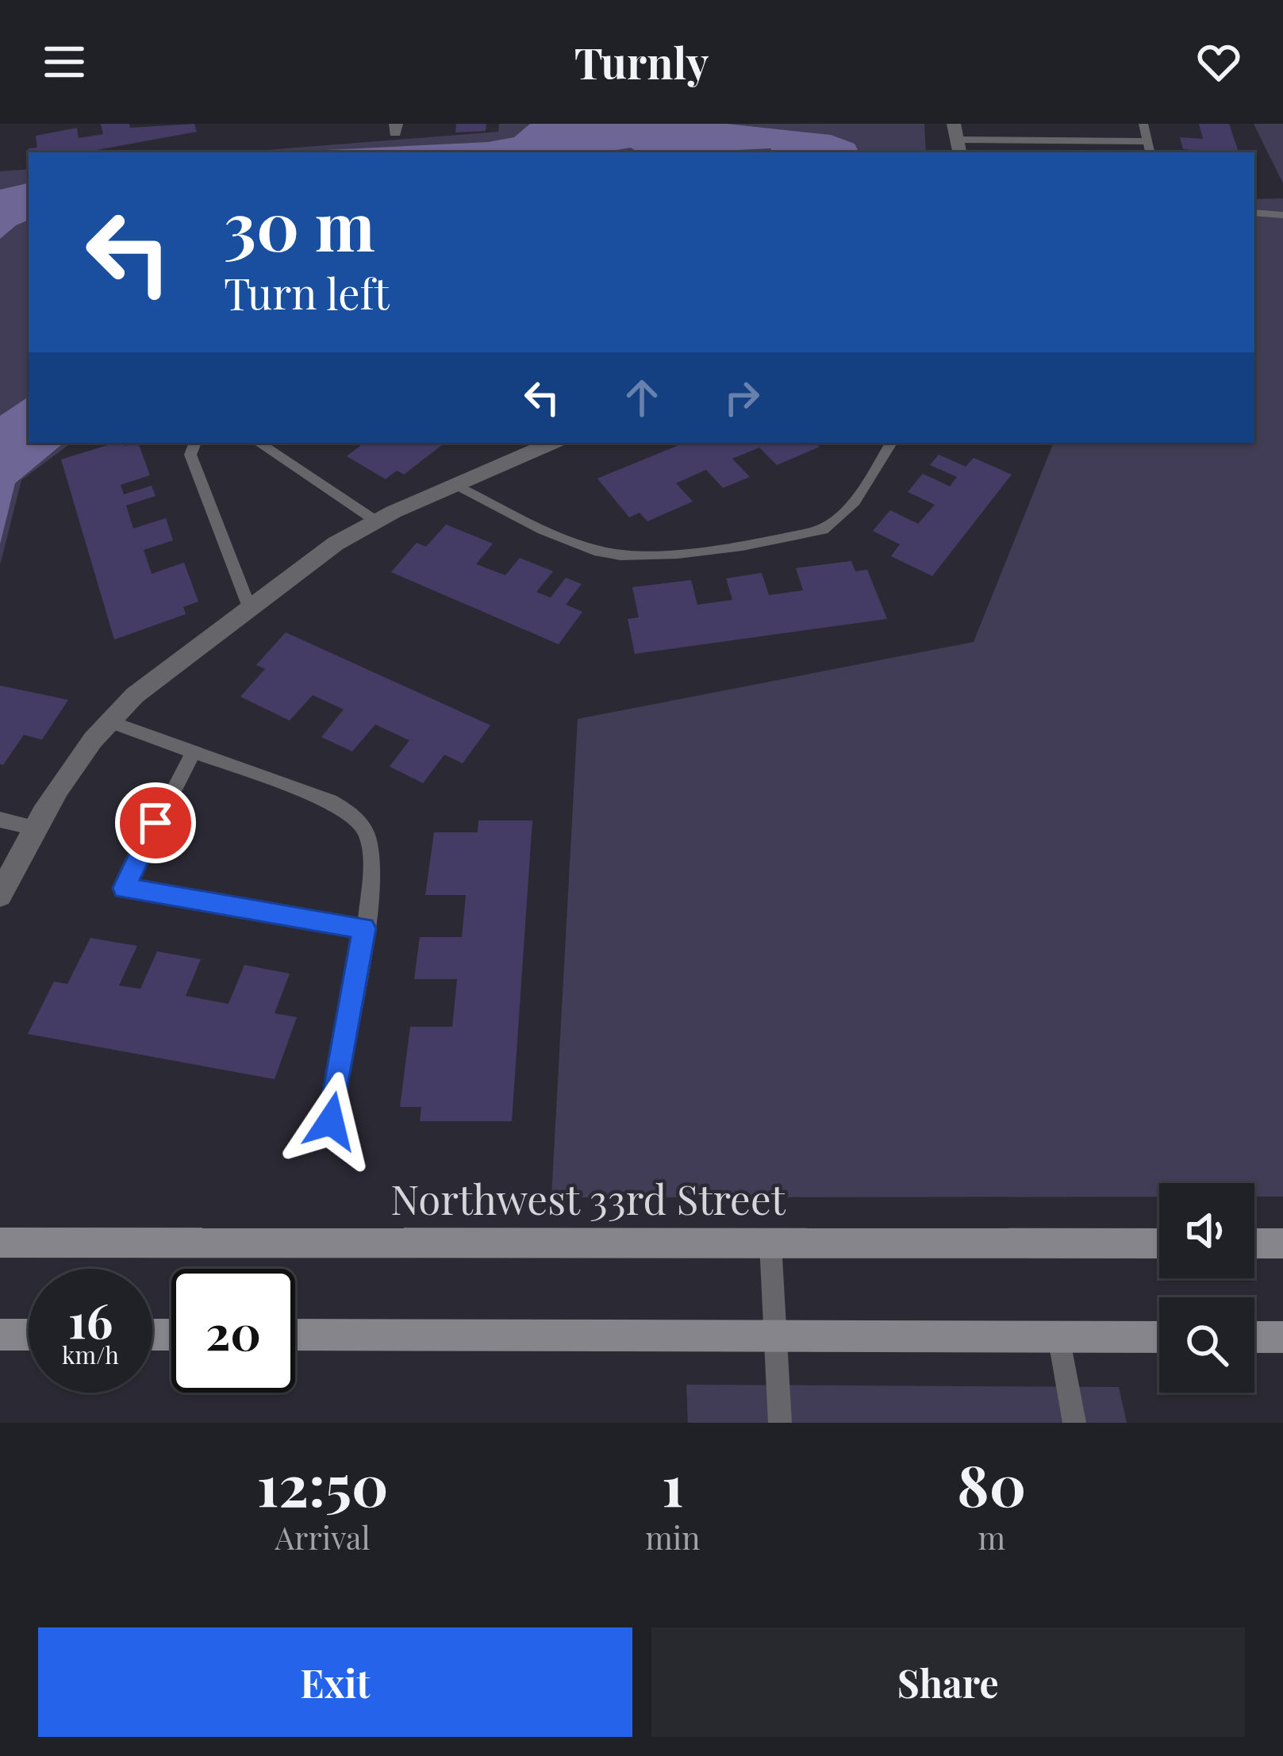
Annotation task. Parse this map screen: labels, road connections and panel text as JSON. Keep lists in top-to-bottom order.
{
  "streets": {
    "street": ["Northwest 33rd Street"]
  },
  "page": {
    "header": "Turnly",
    "turn": ["30 m", "Turn left"],
    "speed": "16 km/h",
    "limit": "20",
    "eta": [
      "12:50",
      "Arrival",
      "1",
      "min",
      "80",
      "m"
    ],
    "buttons": ["Exit", "Share"]
  }
}
